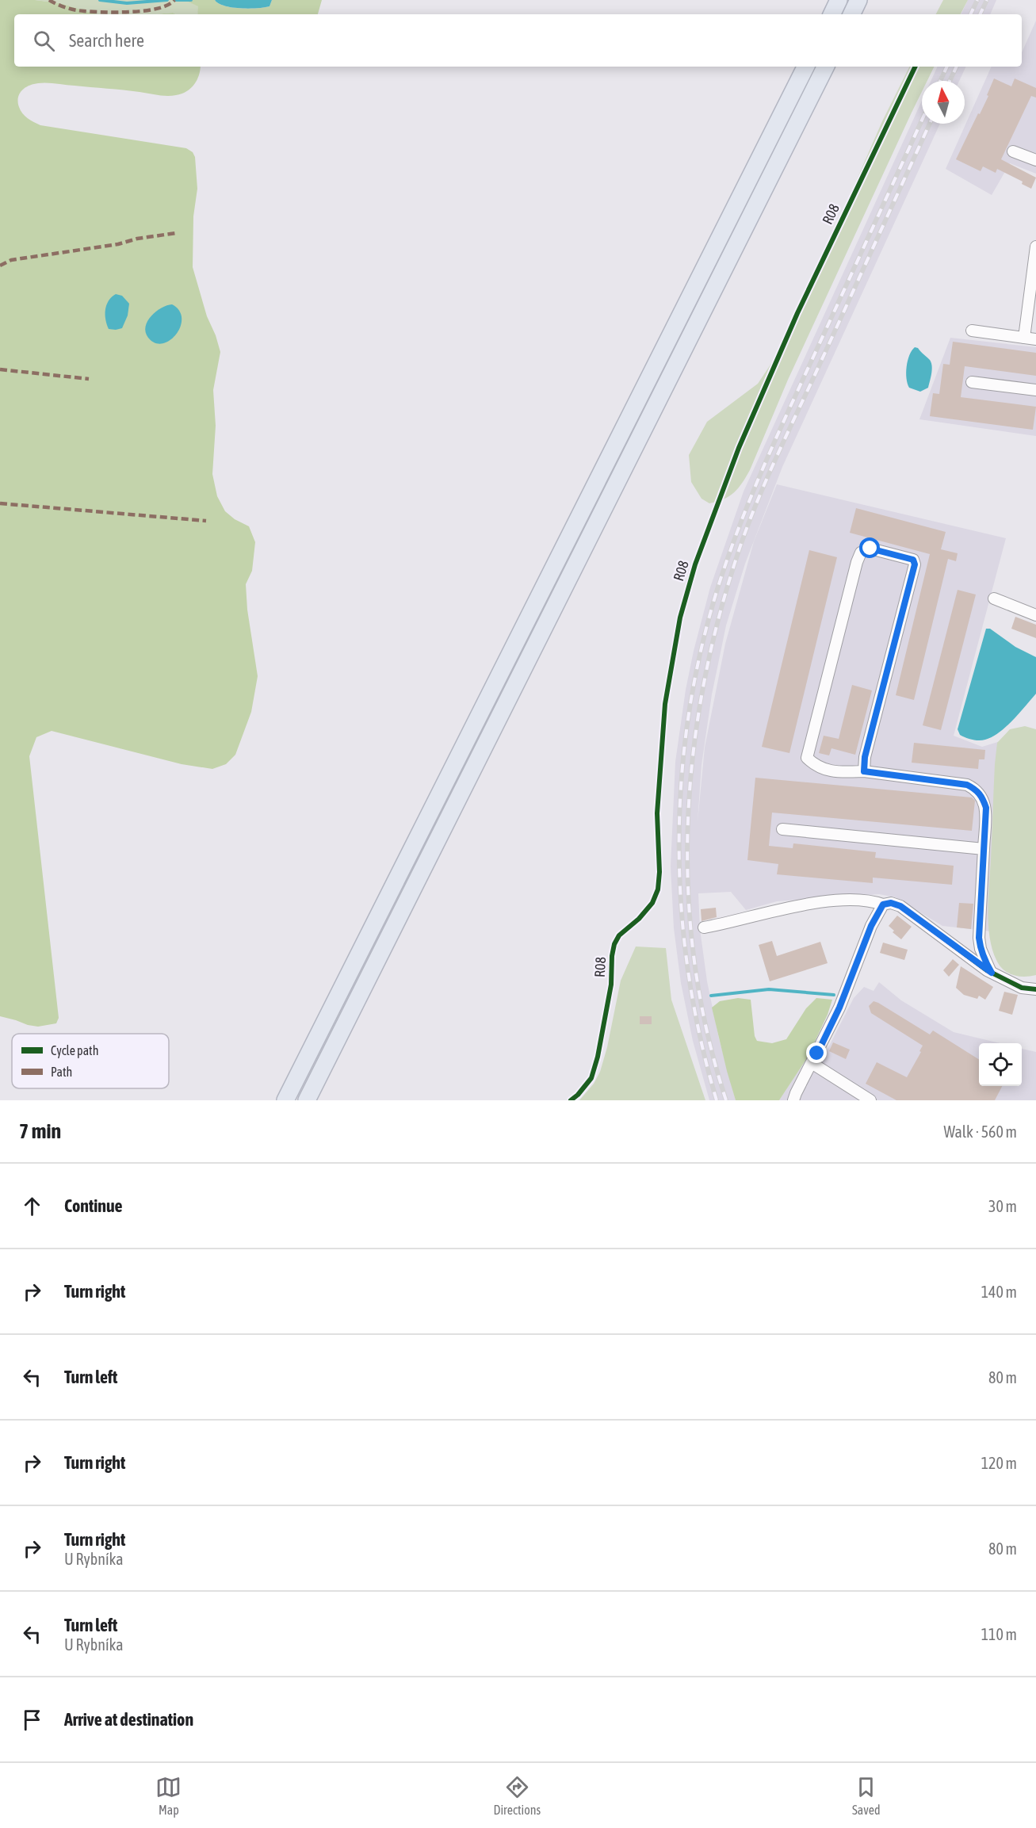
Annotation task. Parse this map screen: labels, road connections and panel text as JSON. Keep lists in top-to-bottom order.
{
  "streets": {
    "cycle path": ["R08"]
  },
  "legend": ["Cycle path", "Path"],
  "north": "top",
  "page": {
    "search": "Search here",
    "heading": ["7 min", "Walk · 560 m"],
    "list": [
      ["Continue", "30 m"],
      ["Turn right", "140 m"],
      ["Turn left", "80 m"],
      ["Turn right", "120 m"],
      ["Turn right", "U Rybníka", "80 m"],
      ["Turn left", "U Rybníka", "110 m"],
      "Arrive at destination"
    ],
    "nav": ["Map", "Directions", "Saved"]
  }
}
